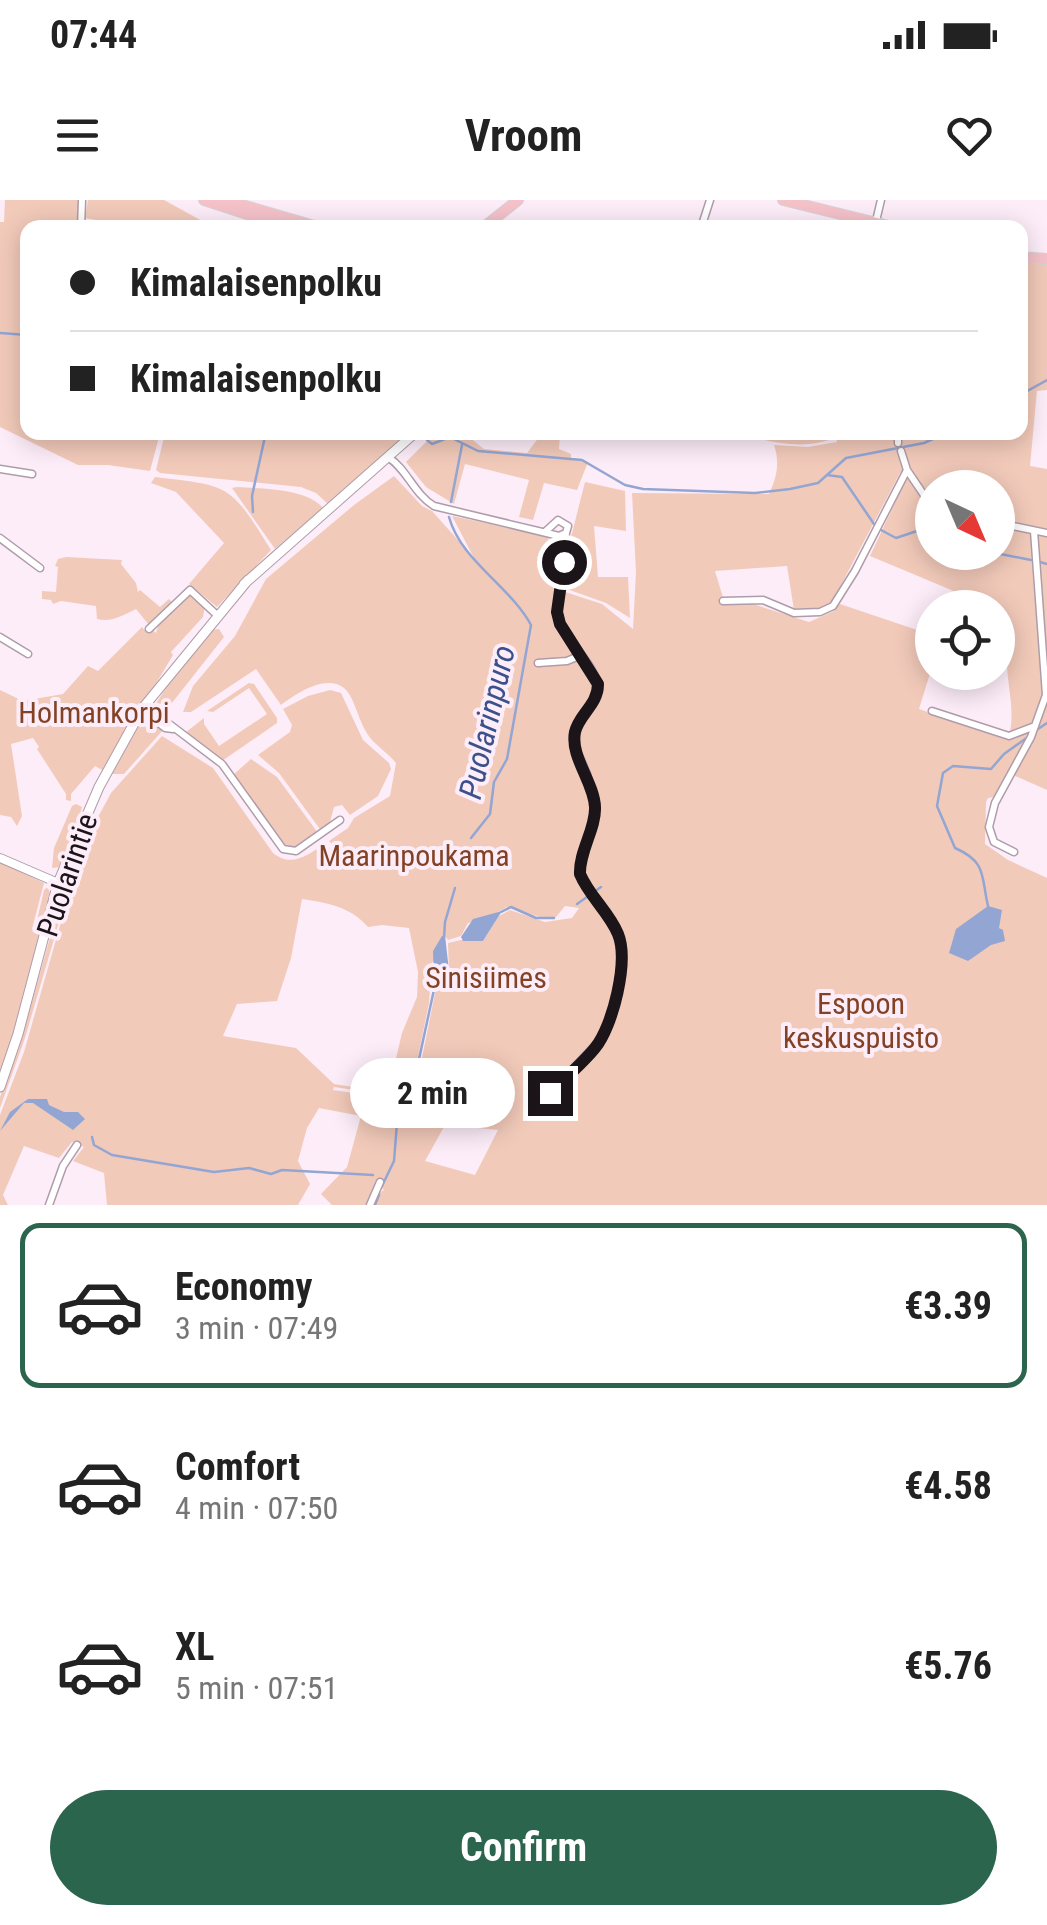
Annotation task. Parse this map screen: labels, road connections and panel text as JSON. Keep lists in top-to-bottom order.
{
  "streets": {
    "main road": ["Puolarintie"]
  },
  "water": ["Puolarinpuro"],
  "parks": [
    "Holmankorpi",
    "Maarinpoukama",
    "Sinisiimes",
    "Espoon keskuspuisto"
  ],
  "north": "bottom right",
  "page": {
    "status": "07:44",
    "header": "Vroom",
    "banner": ["Kimalaisenpolku", "Kimalaisenpolku"],
    "bubble": "2 min",
    "list": [
      {
        "name": "Economy",
        "note": "3 min · 07:49",
        "value": "€3.39"
      },
      {
        "name": "Comfort",
        "note": "4 min · 07:50",
        "value": "€4.58"
      },
      {
        "name": "XL",
        "note": "5 min · 07:51",
        "value": "€5.76"
      }
    ],
    "buttons": "Confirm"
  }
}
